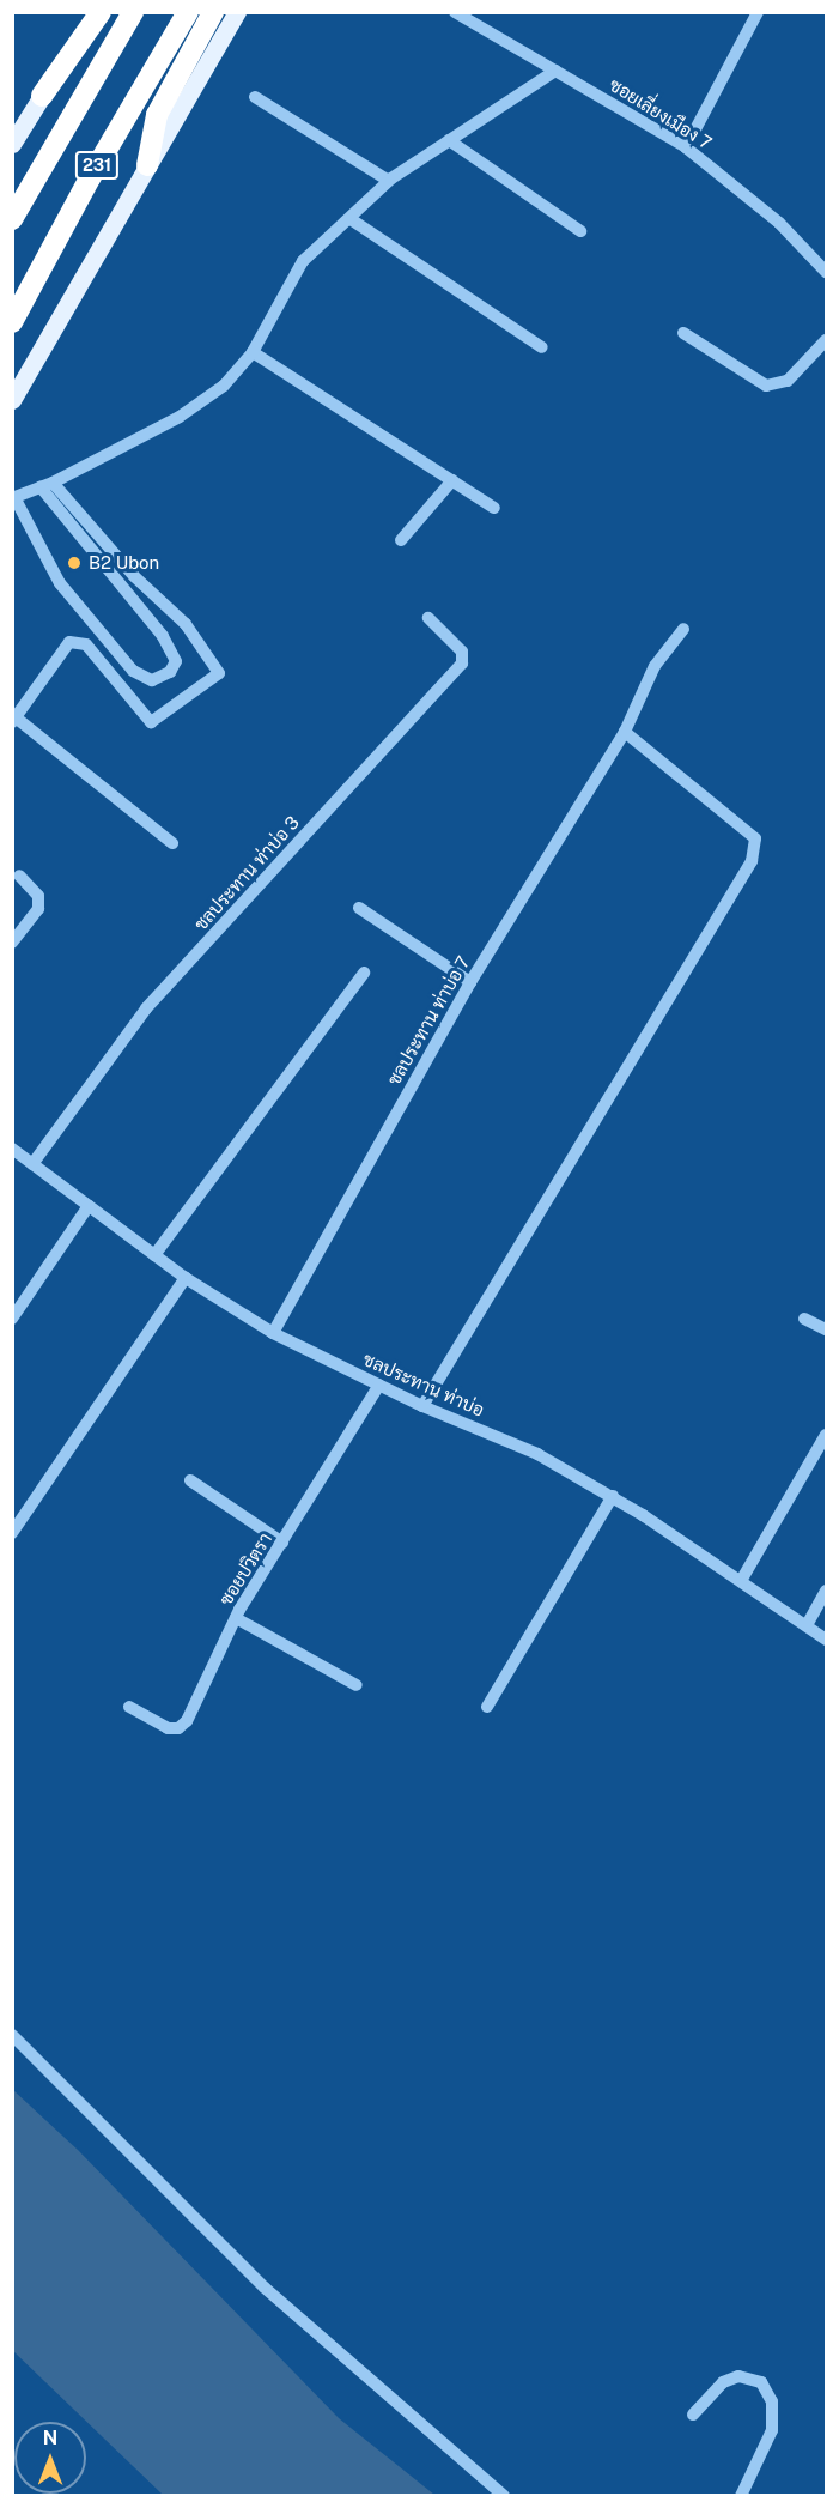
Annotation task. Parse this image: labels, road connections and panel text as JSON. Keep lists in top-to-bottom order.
{
  "streets": {
    "highway": ["231"],
    "street": [
      "ซอยเลี่ยงเมือง 7",
      "ชลประทาน ท่าบ่อ 3",
      "ชลประทาน ท่าบ่อ 7",
      "ชลประทาน ท่าบ่อ",
      "ซอยปวิตรา"
    ]
  },
  "crossings": [
    ["ชลประทาน ท่าบ่อ 3", "ชลประทาน ท่าบ่อ"],
    ["ชลประทาน ท่าบ่อ 7", "ชลประทาน ท่าบ่อ"],
    ["ชลประทาน ท่าบ่อ", "ซอยปวิตรา"]
  ],
  "places": ["B2 Ubon"],
  "north": "top"
}
